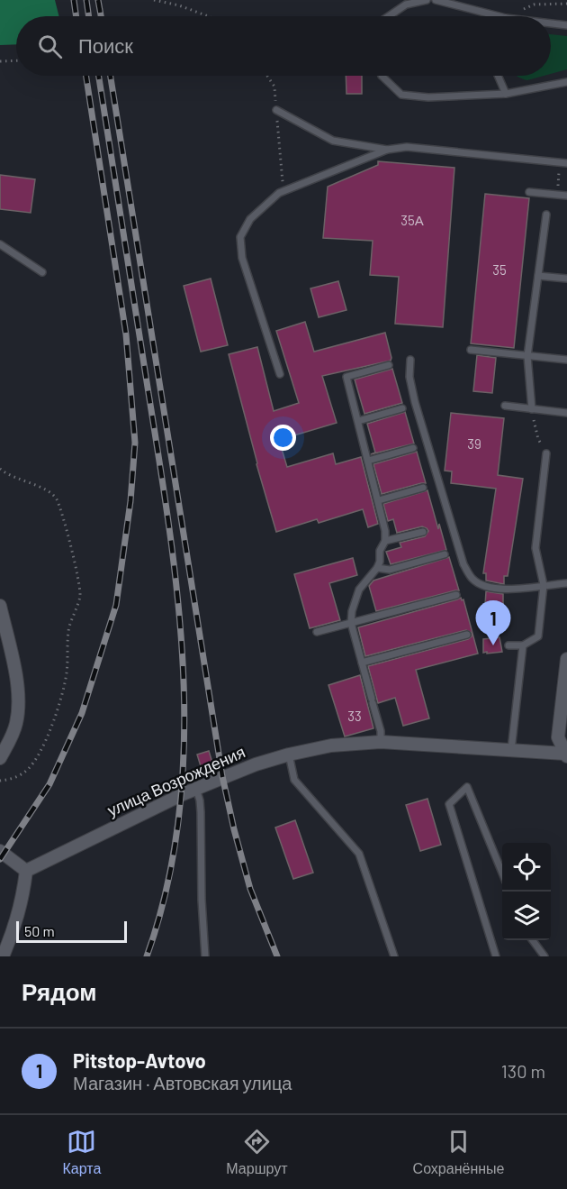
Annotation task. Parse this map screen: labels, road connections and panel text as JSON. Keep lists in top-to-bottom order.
{
  "streets": {
    "street": ["улица Возрождения"]
  },
  "house_numbers": [
    "35А",
    "35",
    "39",
    "33"
  ],
  "scale_bar": "50 m",
  "page": {
    "search": "Поиск",
    "pins": "1",
    "scale": "50 m",
    "heading": "Рядом",
    "list": [
      {
        "mark": "1",
        "name": "Pitstop-Avtovo",
        "note": "Магазин · Автовская улица",
        "value": "130 m"
      }
    ],
    "nav": ["Карта", "Маршрут", "Сохранённые"]
  }
}
